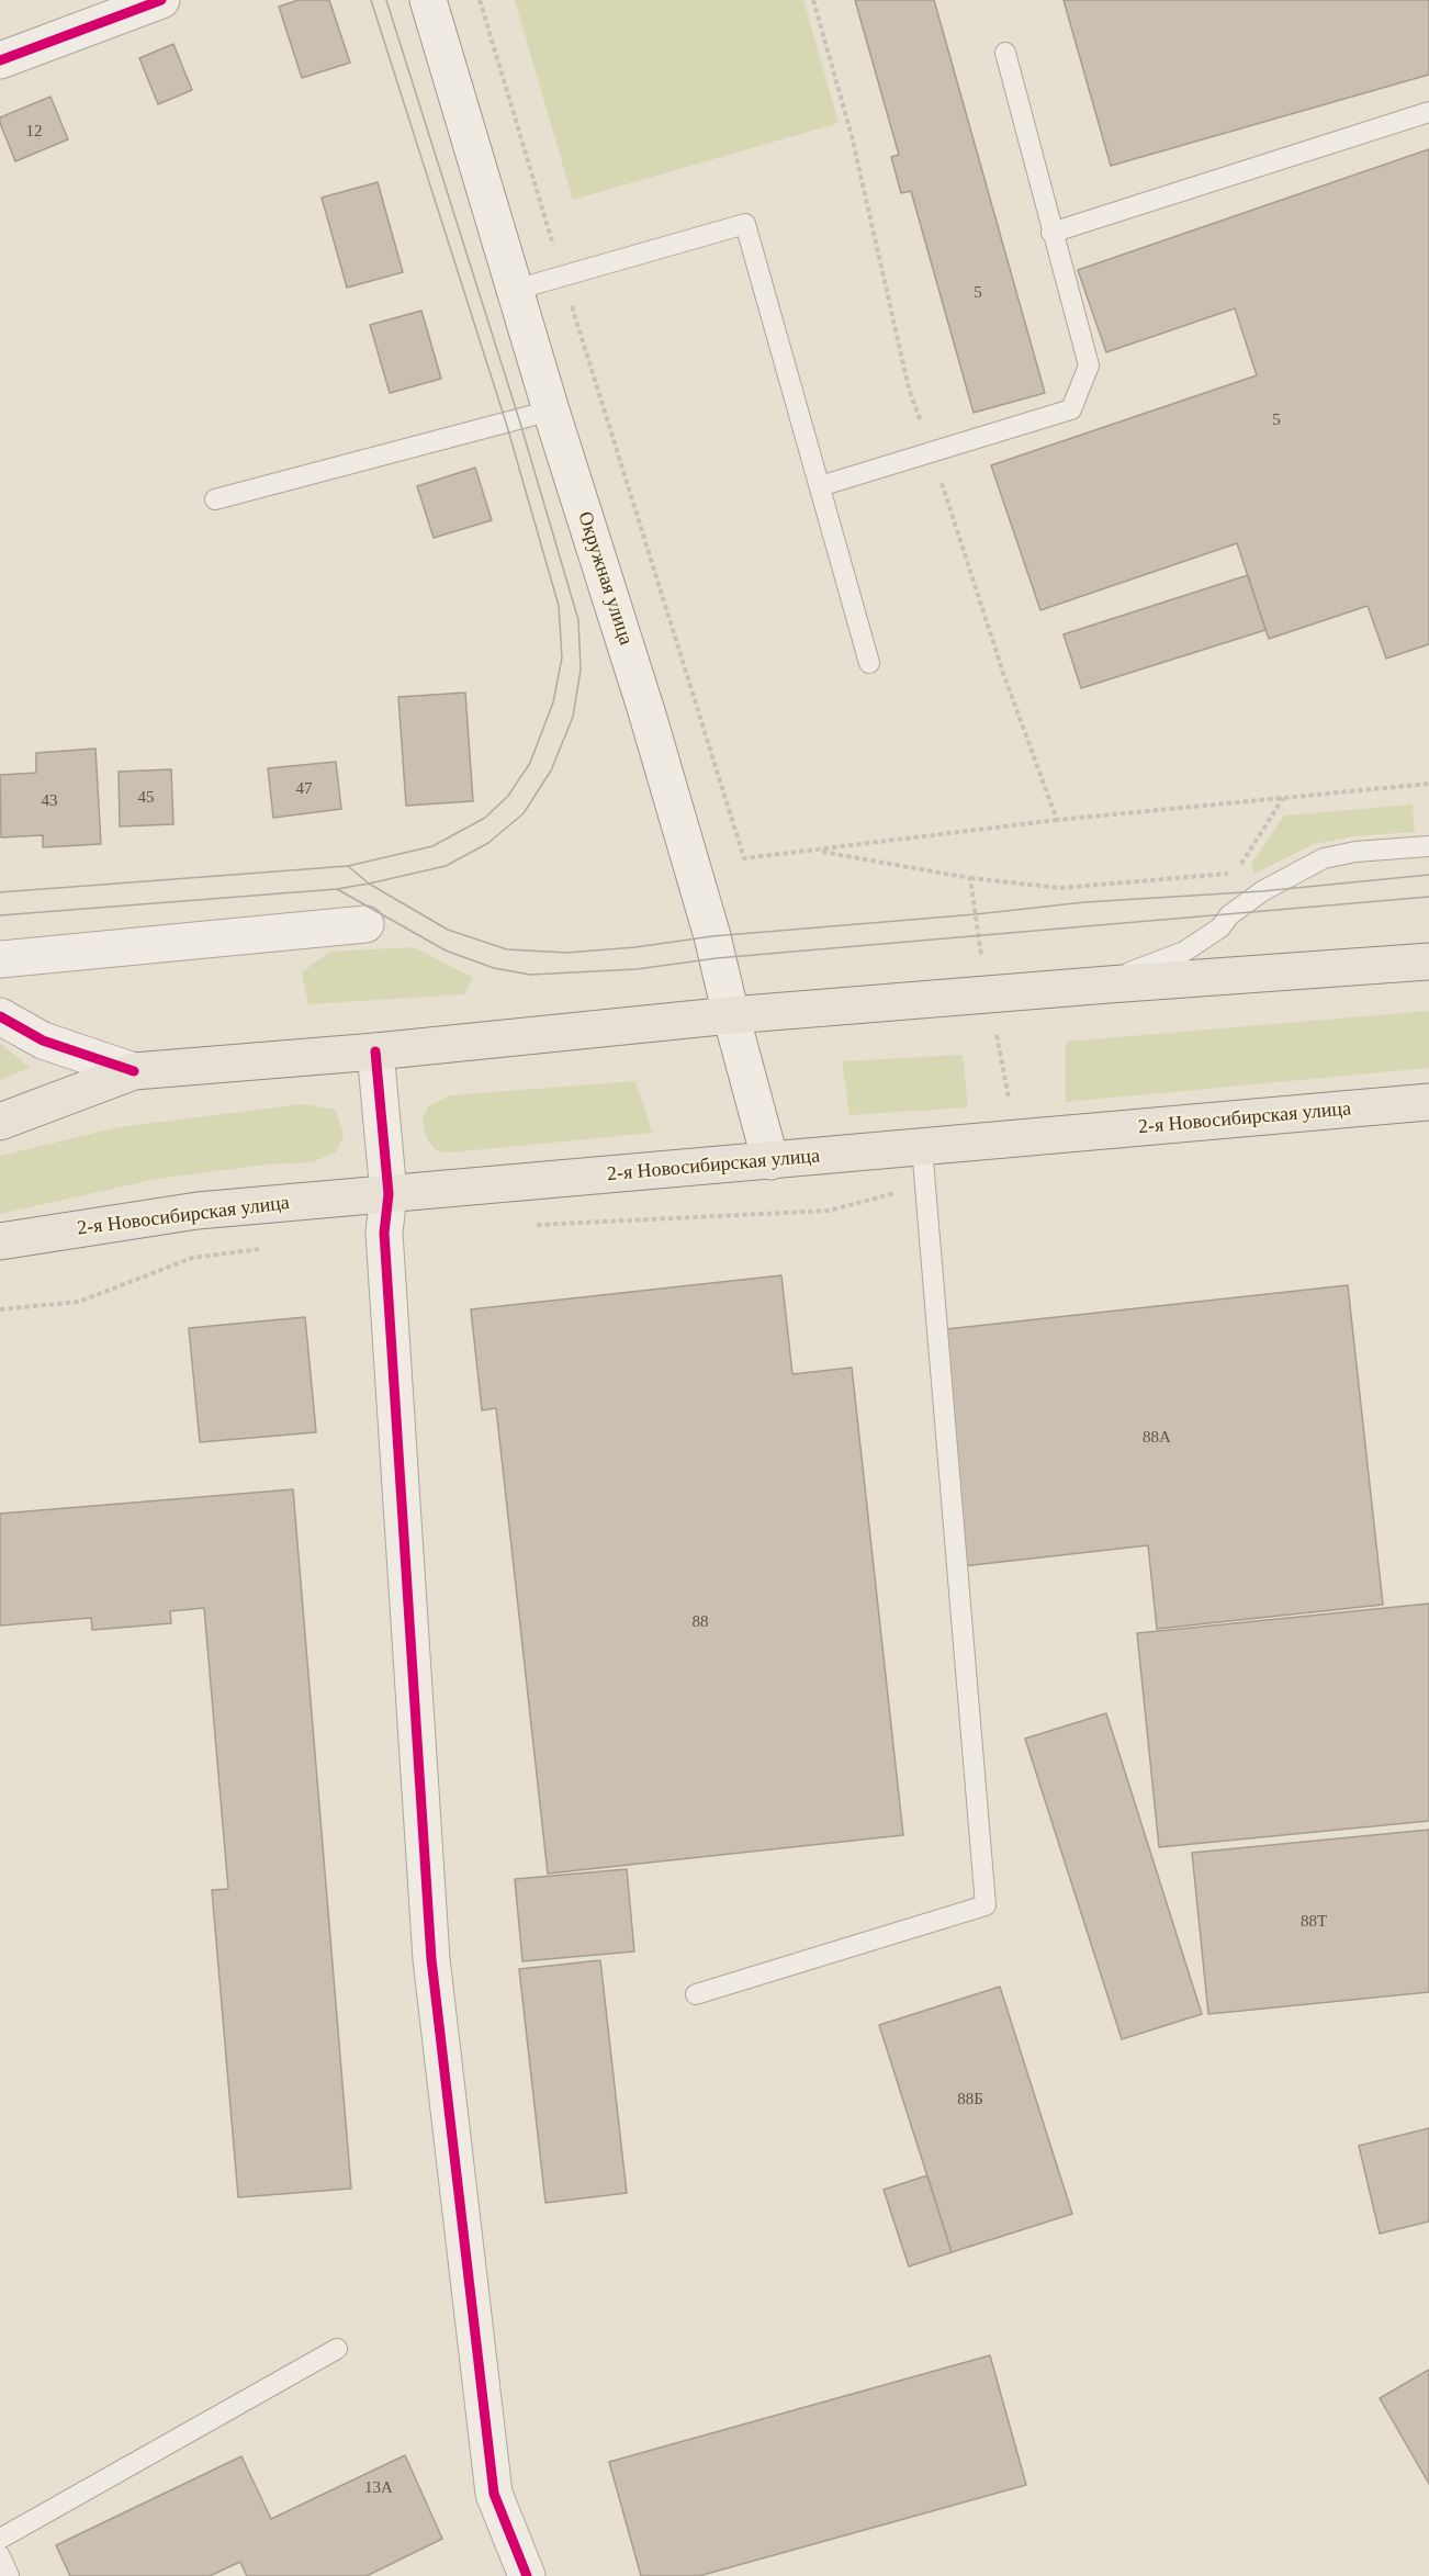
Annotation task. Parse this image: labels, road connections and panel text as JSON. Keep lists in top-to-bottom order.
{
  "streets": {
    "main road": ["2-я Новосибирская улица"],
    "street": ["Окружная улица"]
  },
  "crossings": [
    ["Окружная улица", "2-я Новосибирская улица"]
  ],
  "house_numbers": [
    "12",
    "5",
    "5",
    "47",
    "45",
    "43",
    "88А",
    "88",
    "88Т",
    "88Б",
    "13А"
  ]
}
